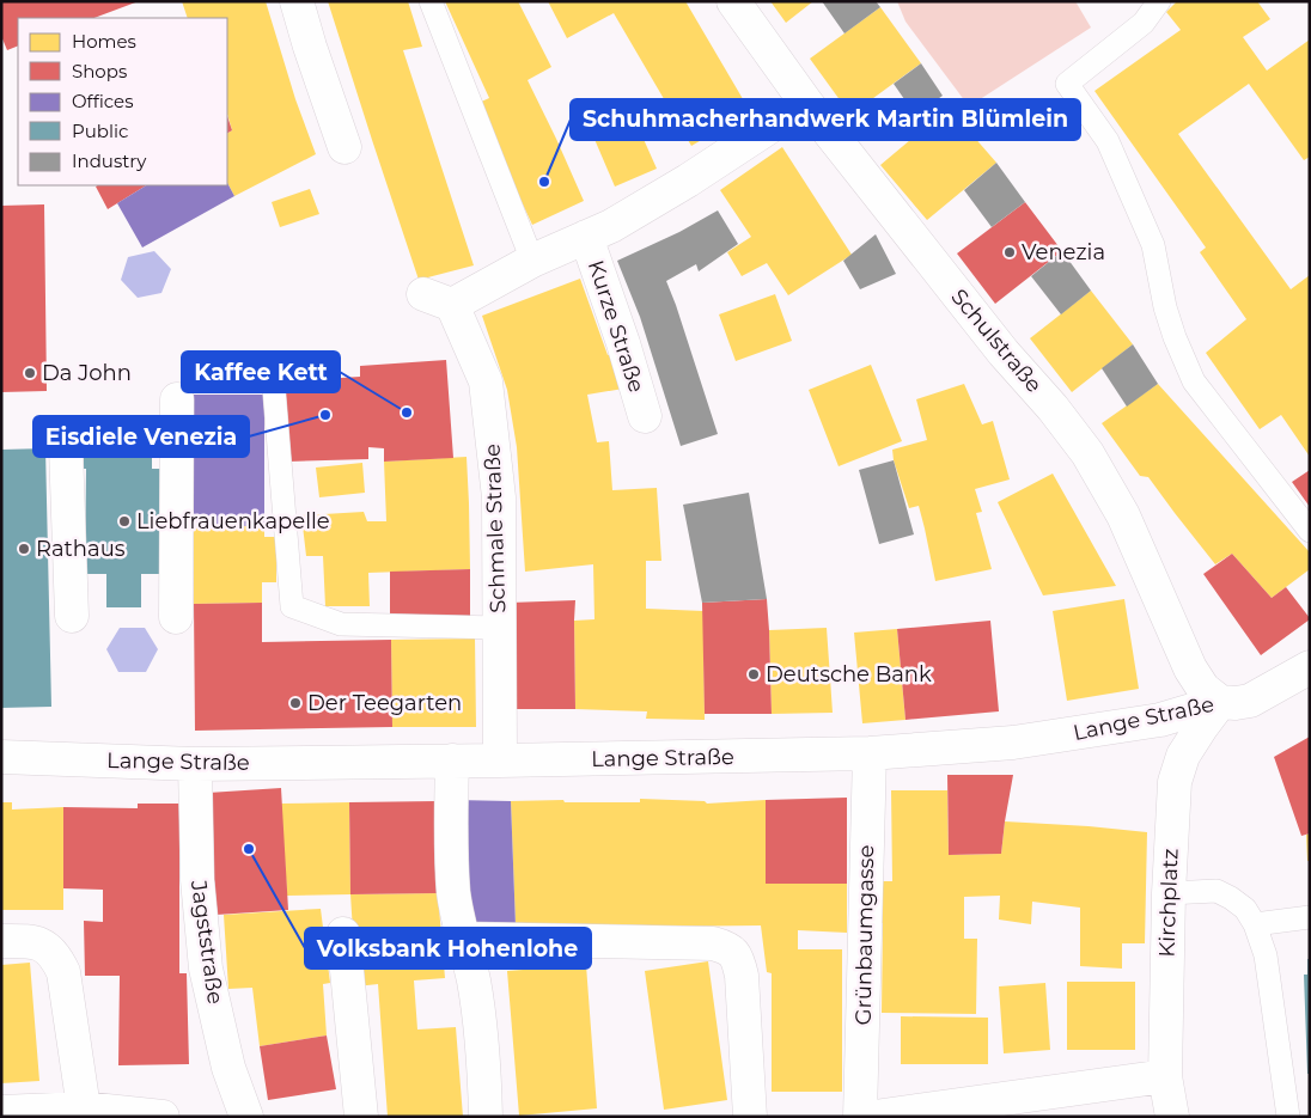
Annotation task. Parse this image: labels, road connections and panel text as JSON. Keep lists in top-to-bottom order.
{
  "streets": {
    "street": [
      "Kurze Straße",
      "Schulstraße",
      "Schmale Straße",
      "Lange Straße",
      "Kirchplatz",
      "Grünbaumgasse",
      "Jagststraße"
    ]
  },
  "crossings": [
    ["Kurze Straße", "Schulstraße"],
    ["Kurze Straße", "Schmale Straße"],
    ["Schulstraße", "Lange Straße"],
    ["Schulstraße", "Kirchplatz"],
    ["Schmale Straße", "Lange Straße"],
    ["Lange Straße", "Kirchplatz"],
    ["Lange Straße", "Grünbaumgasse"],
    ["Lange Straße", "Jagststraße"]
  ],
  "places": [
    "Schuhmacherhandwerk Martin Blümlein",
    "Venezia",
    "Da John",
    "Kaffee Kett",
    "Eisdiele Venezia",
    "Liebfrauenkapelle",
    "Rathaus",
    "Deutsche Bank",
    "Der Teegarten",
    "Volksbank Hohenlohe"
  ],
  "legend": [
    "Homes",
    "Shops",
    "Offices",
    "Public",
    "Industry"
  ]
}
